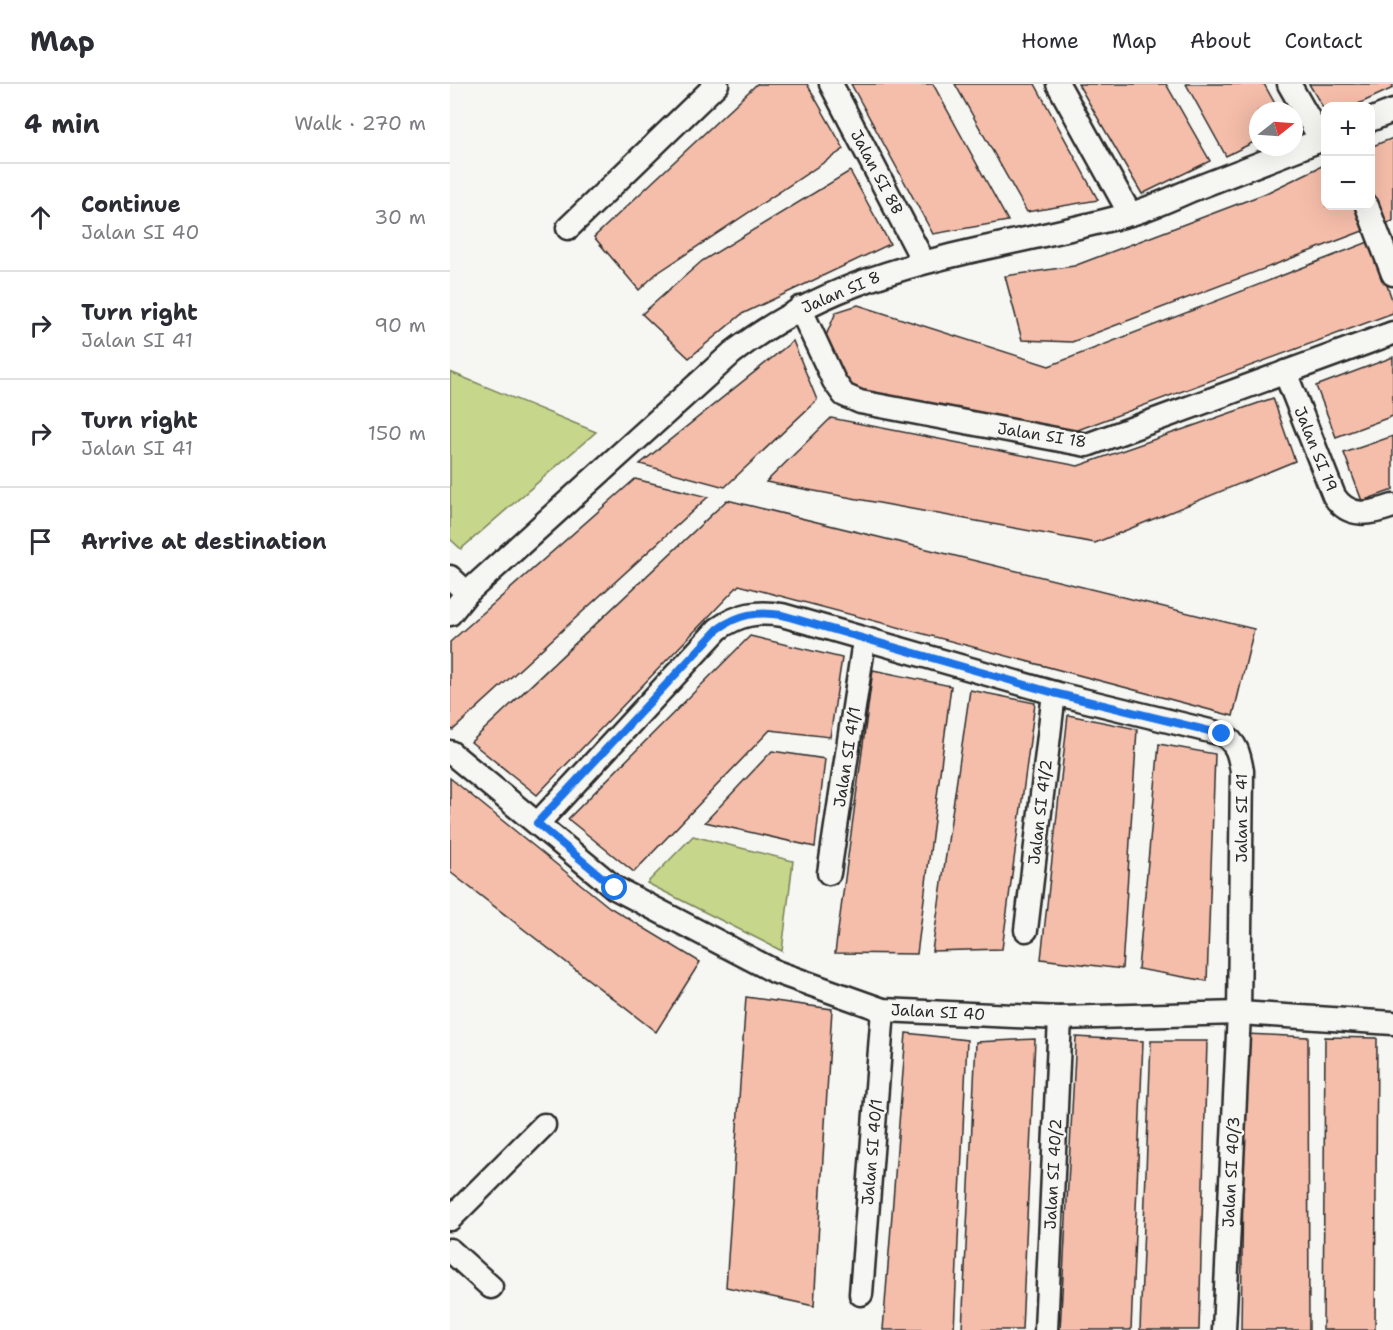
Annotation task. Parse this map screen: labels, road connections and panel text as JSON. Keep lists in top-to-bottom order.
{
  "streets": {
    "street": [
      "Jalan SI 8B",
      "Jalan SI 8",
      "Jalan SI 18",
      "Jalan SI 19",
      "Jalan SI 41/1",
      "Jalan SI 41/2",
      "Jalan SI 41",
      "Jalan SI 40",
      "Jalan SI 40/1",
      "Jalan SI 40/3",
      "Jalan SI 40/2"
    ]
  },
  "crossings": [
    ["Jalan SI 8B", "Jalan SI 8"],
    ["Jalan SI 8", "Jalan SI 18"],
    ["Jalan SI 18", "Jalan SI 19"],
    ["Jalan SI 41/1", "Jalan SI 41"],
    ["Jalan SI 41/2", "Jalan SI 41"],
    ["Jalan SI 41", "Jalan SI 40"],
    ["Jalan SI 41", "Jalan SI 40/3"],
    ["Jalan SI 40", "Jalan SI 40/1"],
    ["Jalan SI 40", "Jalan SI 40/3"],
    ["Jalan SI 40", "Jalan SI 40/2"]
  ],
  "north": "right",
  "page": {
    "header": "Map",
    "nav": [
      "Home",
      "Map",
      "About",
      "Contact"
    ],
    "heading": ["4 min", "Walk · 270 m"],
    "map_buttons": ["+", "−"],
    "list": [
      ["Continue", "Jalan SI 40", "30 m"],
      ["Turn right", "Jalan SI 41", "90 m"],
      ["Turn right", "Jalan SI 41", "150 m"],
      "Arrive at destination"
    ]
  }
}
